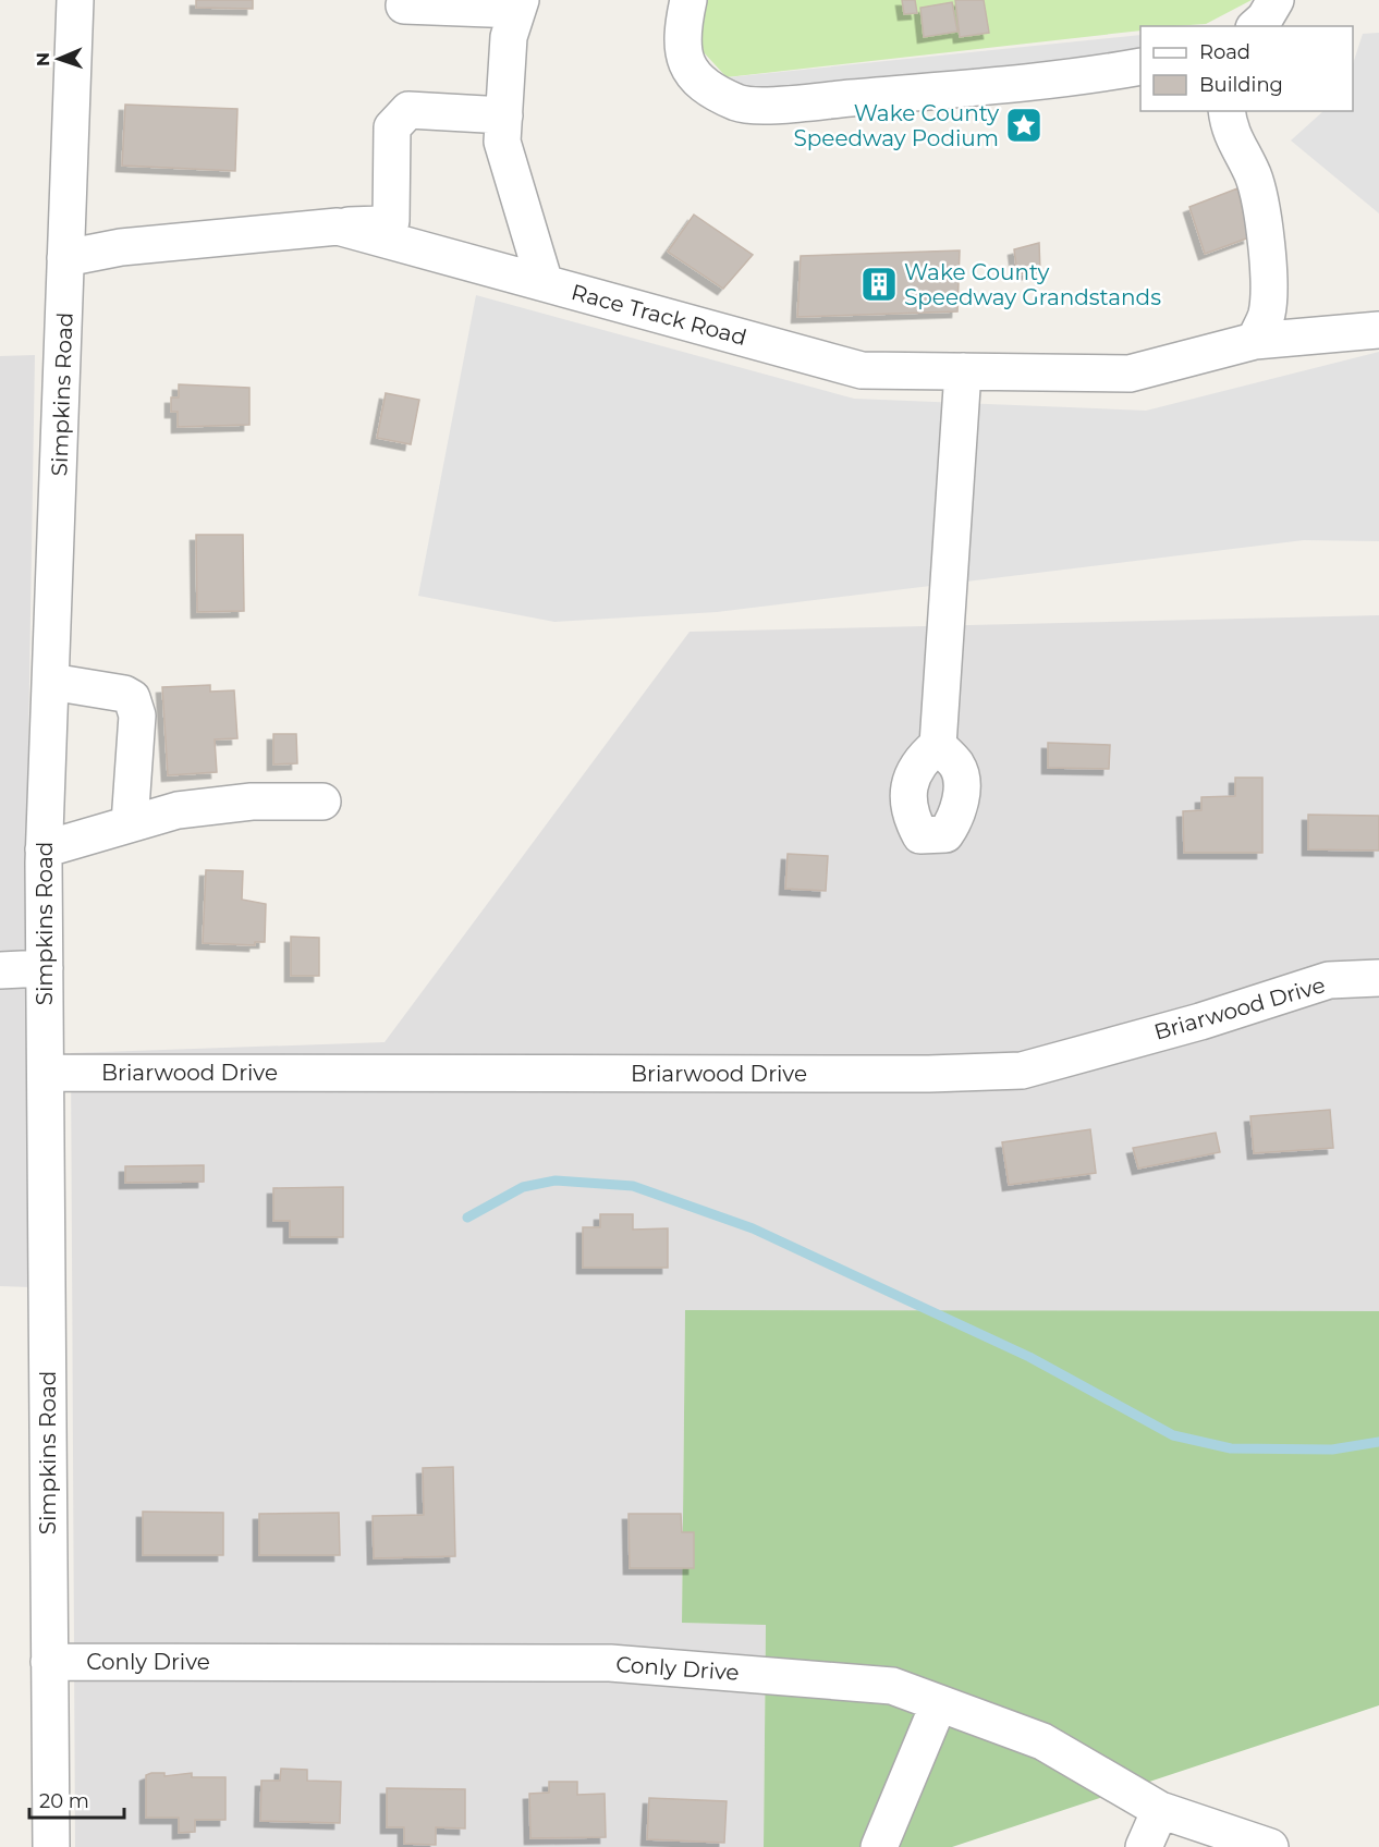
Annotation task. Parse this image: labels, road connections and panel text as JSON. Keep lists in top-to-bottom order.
{
  "streets": {
    "street": [
      "Race Track Road",
      "Simpkins Road",
      "Briarwood Drive",
      "Conly Drive"
    ]
  },
  "crossings": [
    ["Race Track Road", "Simpkins Road"],
    ["Simpkins Road", "Briarwood Drive"],
    ["Simpkins Road", "Conly Drive"]
  ],
  "places": {
    "place": ["Wake County Speedway Podium"],
    "building": ["Wake County Speedway Grandstands"]
  },
  "legend": ["Road", "Building"],
  "scale_bar": "20 m",
  "north": "left"
}
